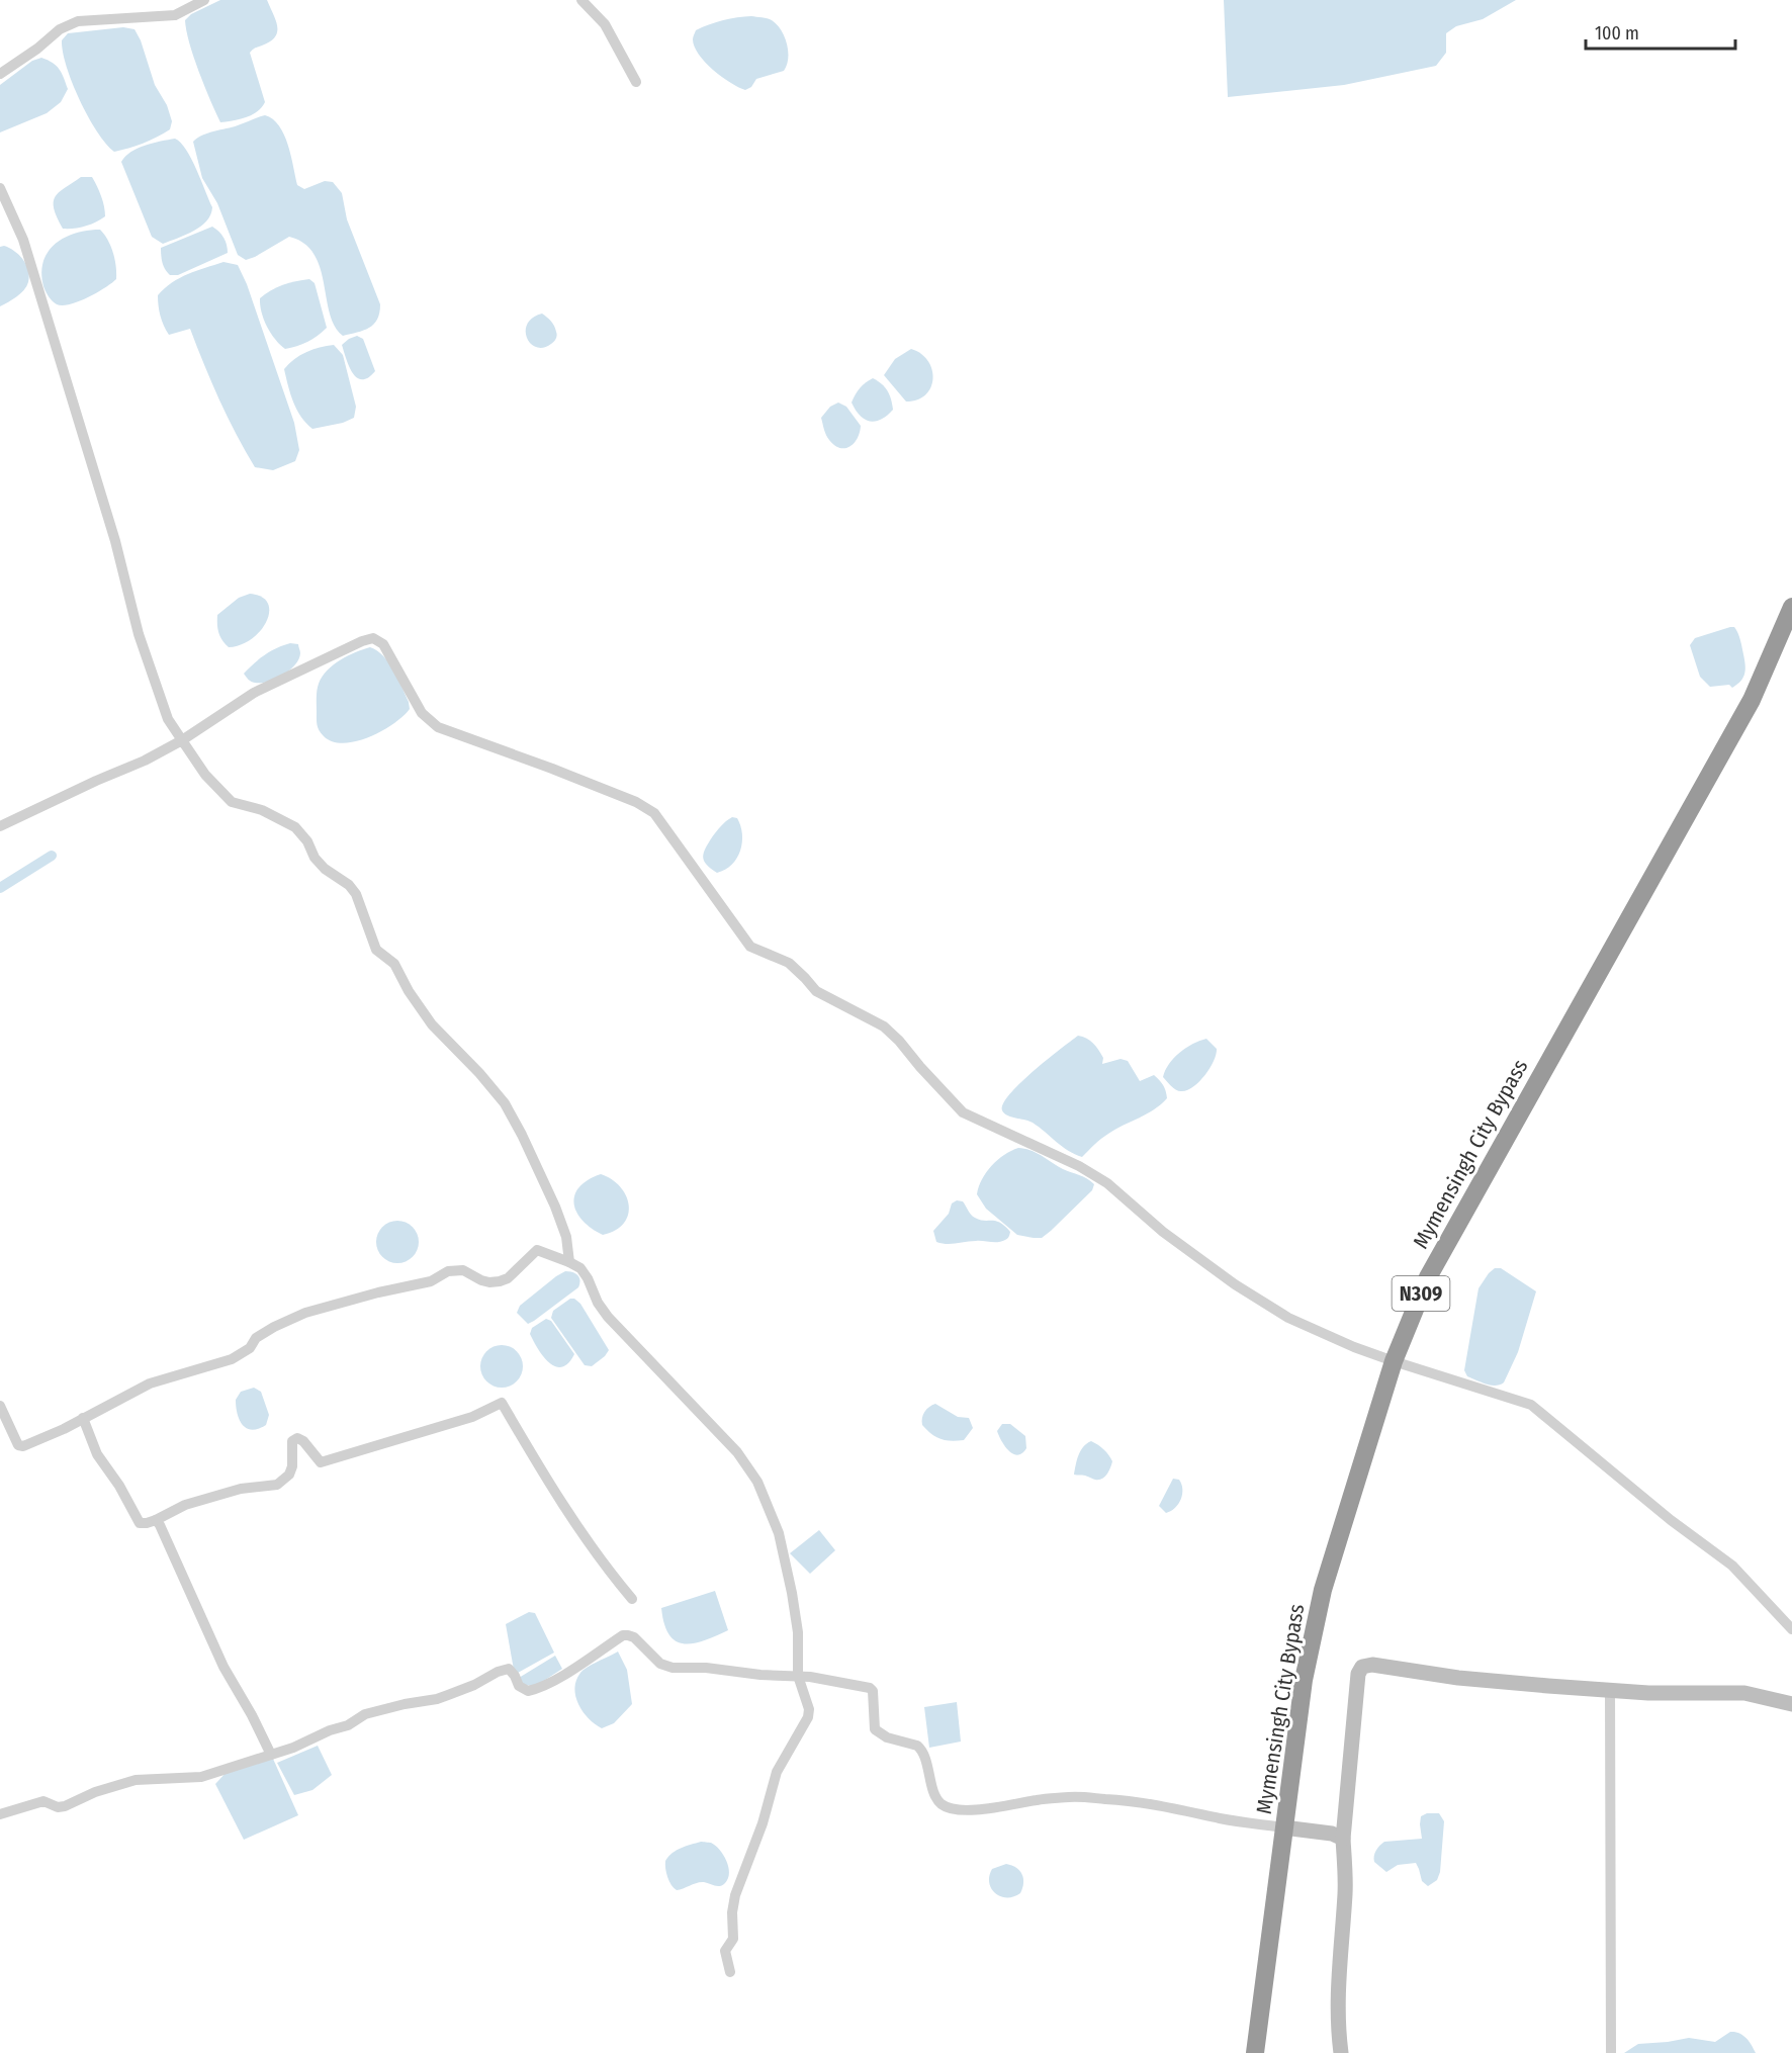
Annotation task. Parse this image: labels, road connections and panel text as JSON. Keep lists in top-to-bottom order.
{
  "streets": {
    "highway": ["Mymensingh City Bypass", "N309"]
  },
  "scale_bar": "100 m"
}
